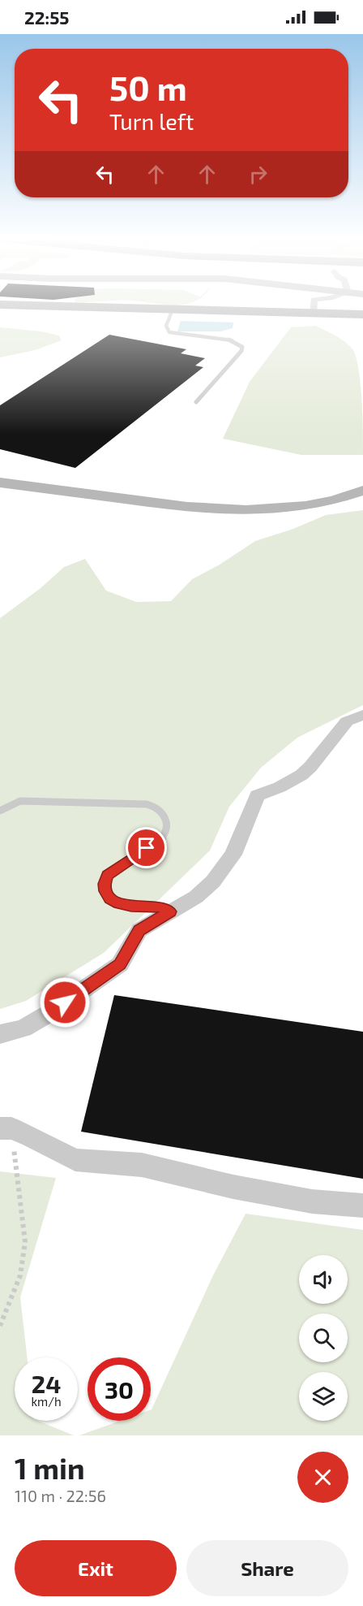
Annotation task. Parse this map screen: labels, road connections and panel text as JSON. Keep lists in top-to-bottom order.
{
  "page": {
    "status": "22:55",
    "turn": ["50 m", "Turn left"],
    "speed": "24 km/h",
    "limit": "30",
    "heading": ["1 min", "110 m · 22:56"],
    "buttons": ["Exit", "Share"]
  }
}
